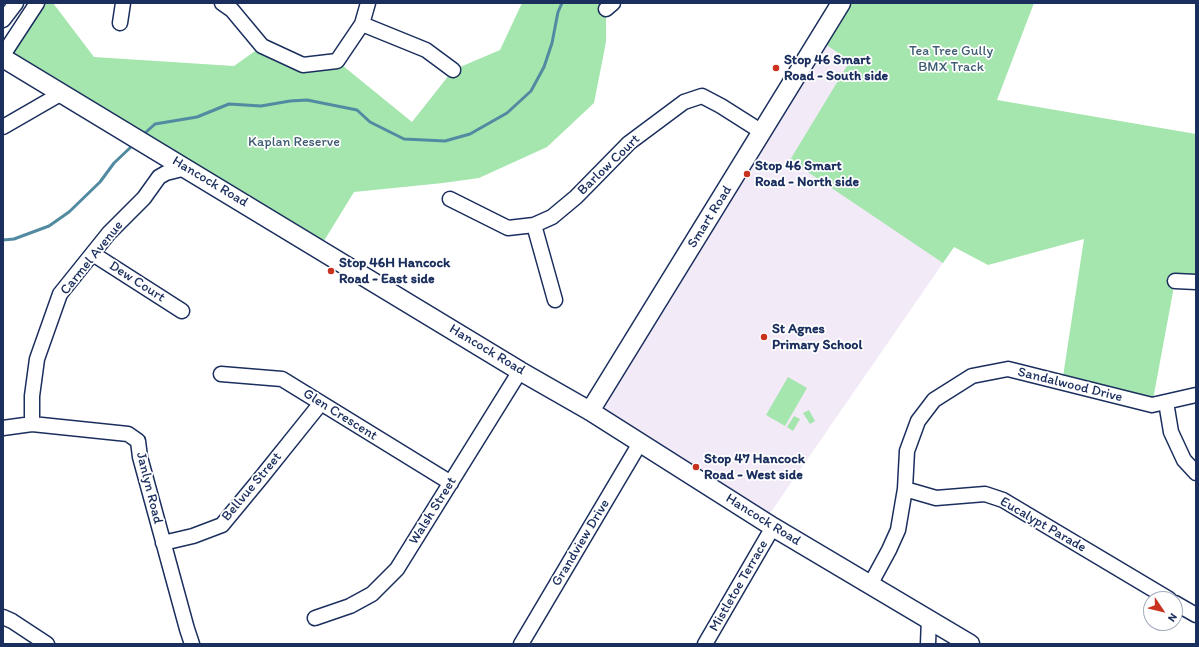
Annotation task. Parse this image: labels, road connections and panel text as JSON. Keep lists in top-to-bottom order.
{
  "streets": {
    "main road": ["Hancock Road", "Smart Road"],
    "street": [
      "Barlow Court",
      "Carmel Avenue",
      "Dew Court",
      "Sandalwood Drive",
      "Glen Crescent",
      "Bellvue Street",
      "Janlyn Road",
      "Walsh Street",
      "Eucalypt Parade",
      "Grandview Drive",
      "Mistletoe Terrace"
    ]
  },
  "crossings": [
    ["Barlow Court", "Smart Road"],
    ["Hancock Road", "Smart Road"],
    ["Hancock Road", "Carmel Avenue"],
    ["Hancock Road", "Sandalwood Drive"],
    ["Hancock Road", "Walsh Street"],
    ["Hancock Road", "Grandview Drive"],
    ["Hancock Road", "Mistletoe Terrace"],
    ["Carmel Avenue", "Dew Court"],
    ["Carmel Avenue", "Janlyn Road"],
    ["Sandalwood Drive", "Eucalypt Parade"],
    ["Glen Crescent", "Bellvue Street"],
    ["Glen Crescent", "Walsh Street"],
    ["Bellvue Street", "Janlyn Road"]
  ],
  "parks": ["Tea Tree Gully BMX Track", "Kaplan Reserve"],
  "places": [
    "Stop 46 Smart Road - South side",
    "Stop 46 Smart Road - North side",
    "Stop 46H Hancock Road - East side",
    "St Agnes Primary School",
    "Stop 47 Hancock Road - West side"
  ],
  "north": "bottom right"
}
